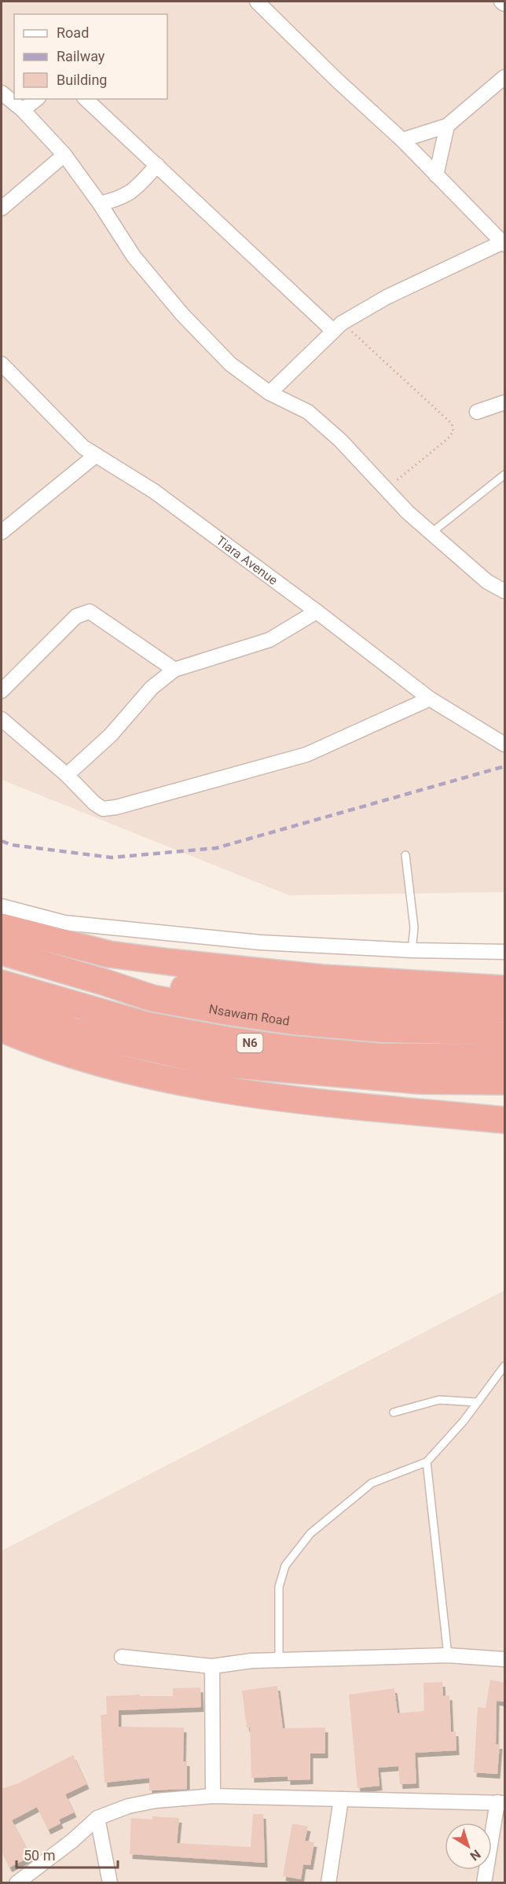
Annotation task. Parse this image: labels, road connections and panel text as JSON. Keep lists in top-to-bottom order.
{
  "streets": {
    "highway": ["Nsawam Road", "N6"],
    "street": ["Tiara Avenue"]
  },
  "legend": ["Road", "Railway", "Building"],
  "scale_bar": "50 m",
  "north": "bottom right"
}
